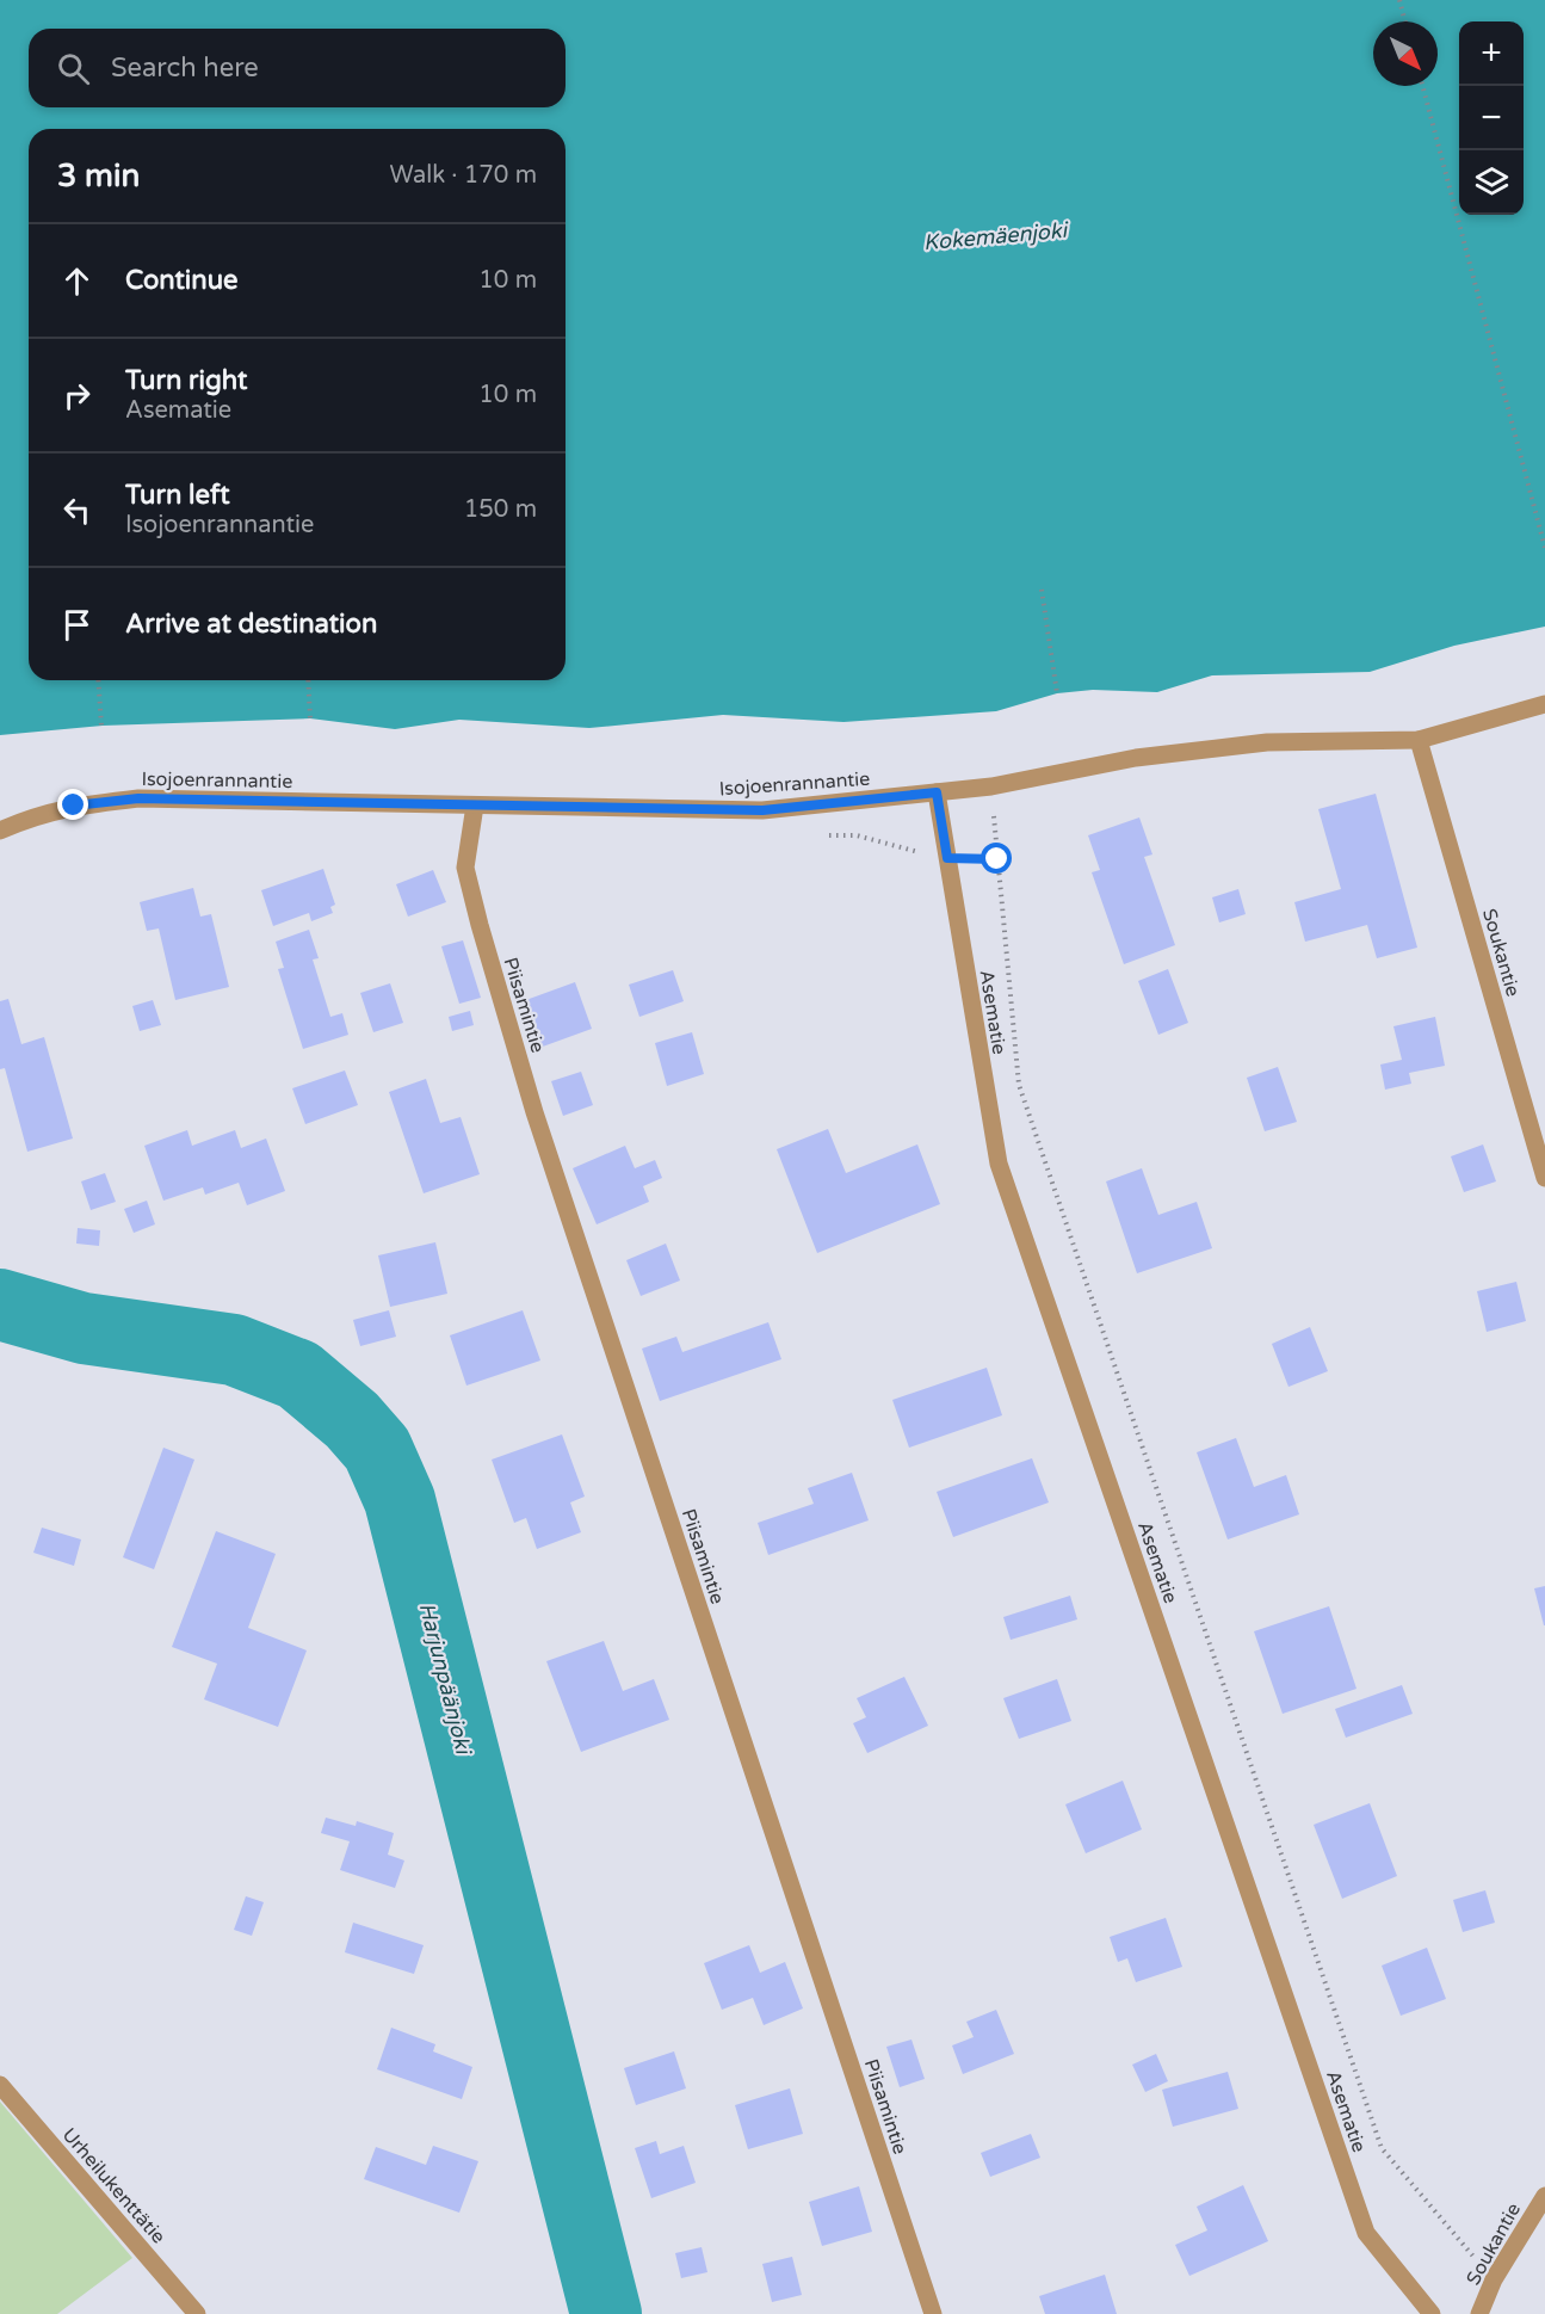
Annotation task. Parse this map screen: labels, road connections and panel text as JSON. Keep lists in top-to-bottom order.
{
  "streets": {
    "street": [
      "Isojoenrannantie",
      "Soukantie",
      "Piisamintie",
      "Asematie",
      "Urheilukenttätie"
    ]
  },
  "crossings": [
    ["Isojoenrannantie", "Soukantie"],
    ["Isojoenrannantie", "Piisamintie"],
    ["Isojoenrannantie", "Asematie"]
  ],
  "water": ["Kokemäenjoki", "Harjunpäänjoki"],
  "north": "bottom right",
  "page": {
    "map_buttons": ["+", "−"],
    "search": "Search here",
    "heading": ["3 min", "Walk · 170 m"],
    "list": [
      ["Continue", "10 m"],
      ["Turn right", "Asematie", "10 m"],
      ["Turn left", "Isojoenrannantie", "150 m"],
      "Arrive at destination"
    ]
  }
}
